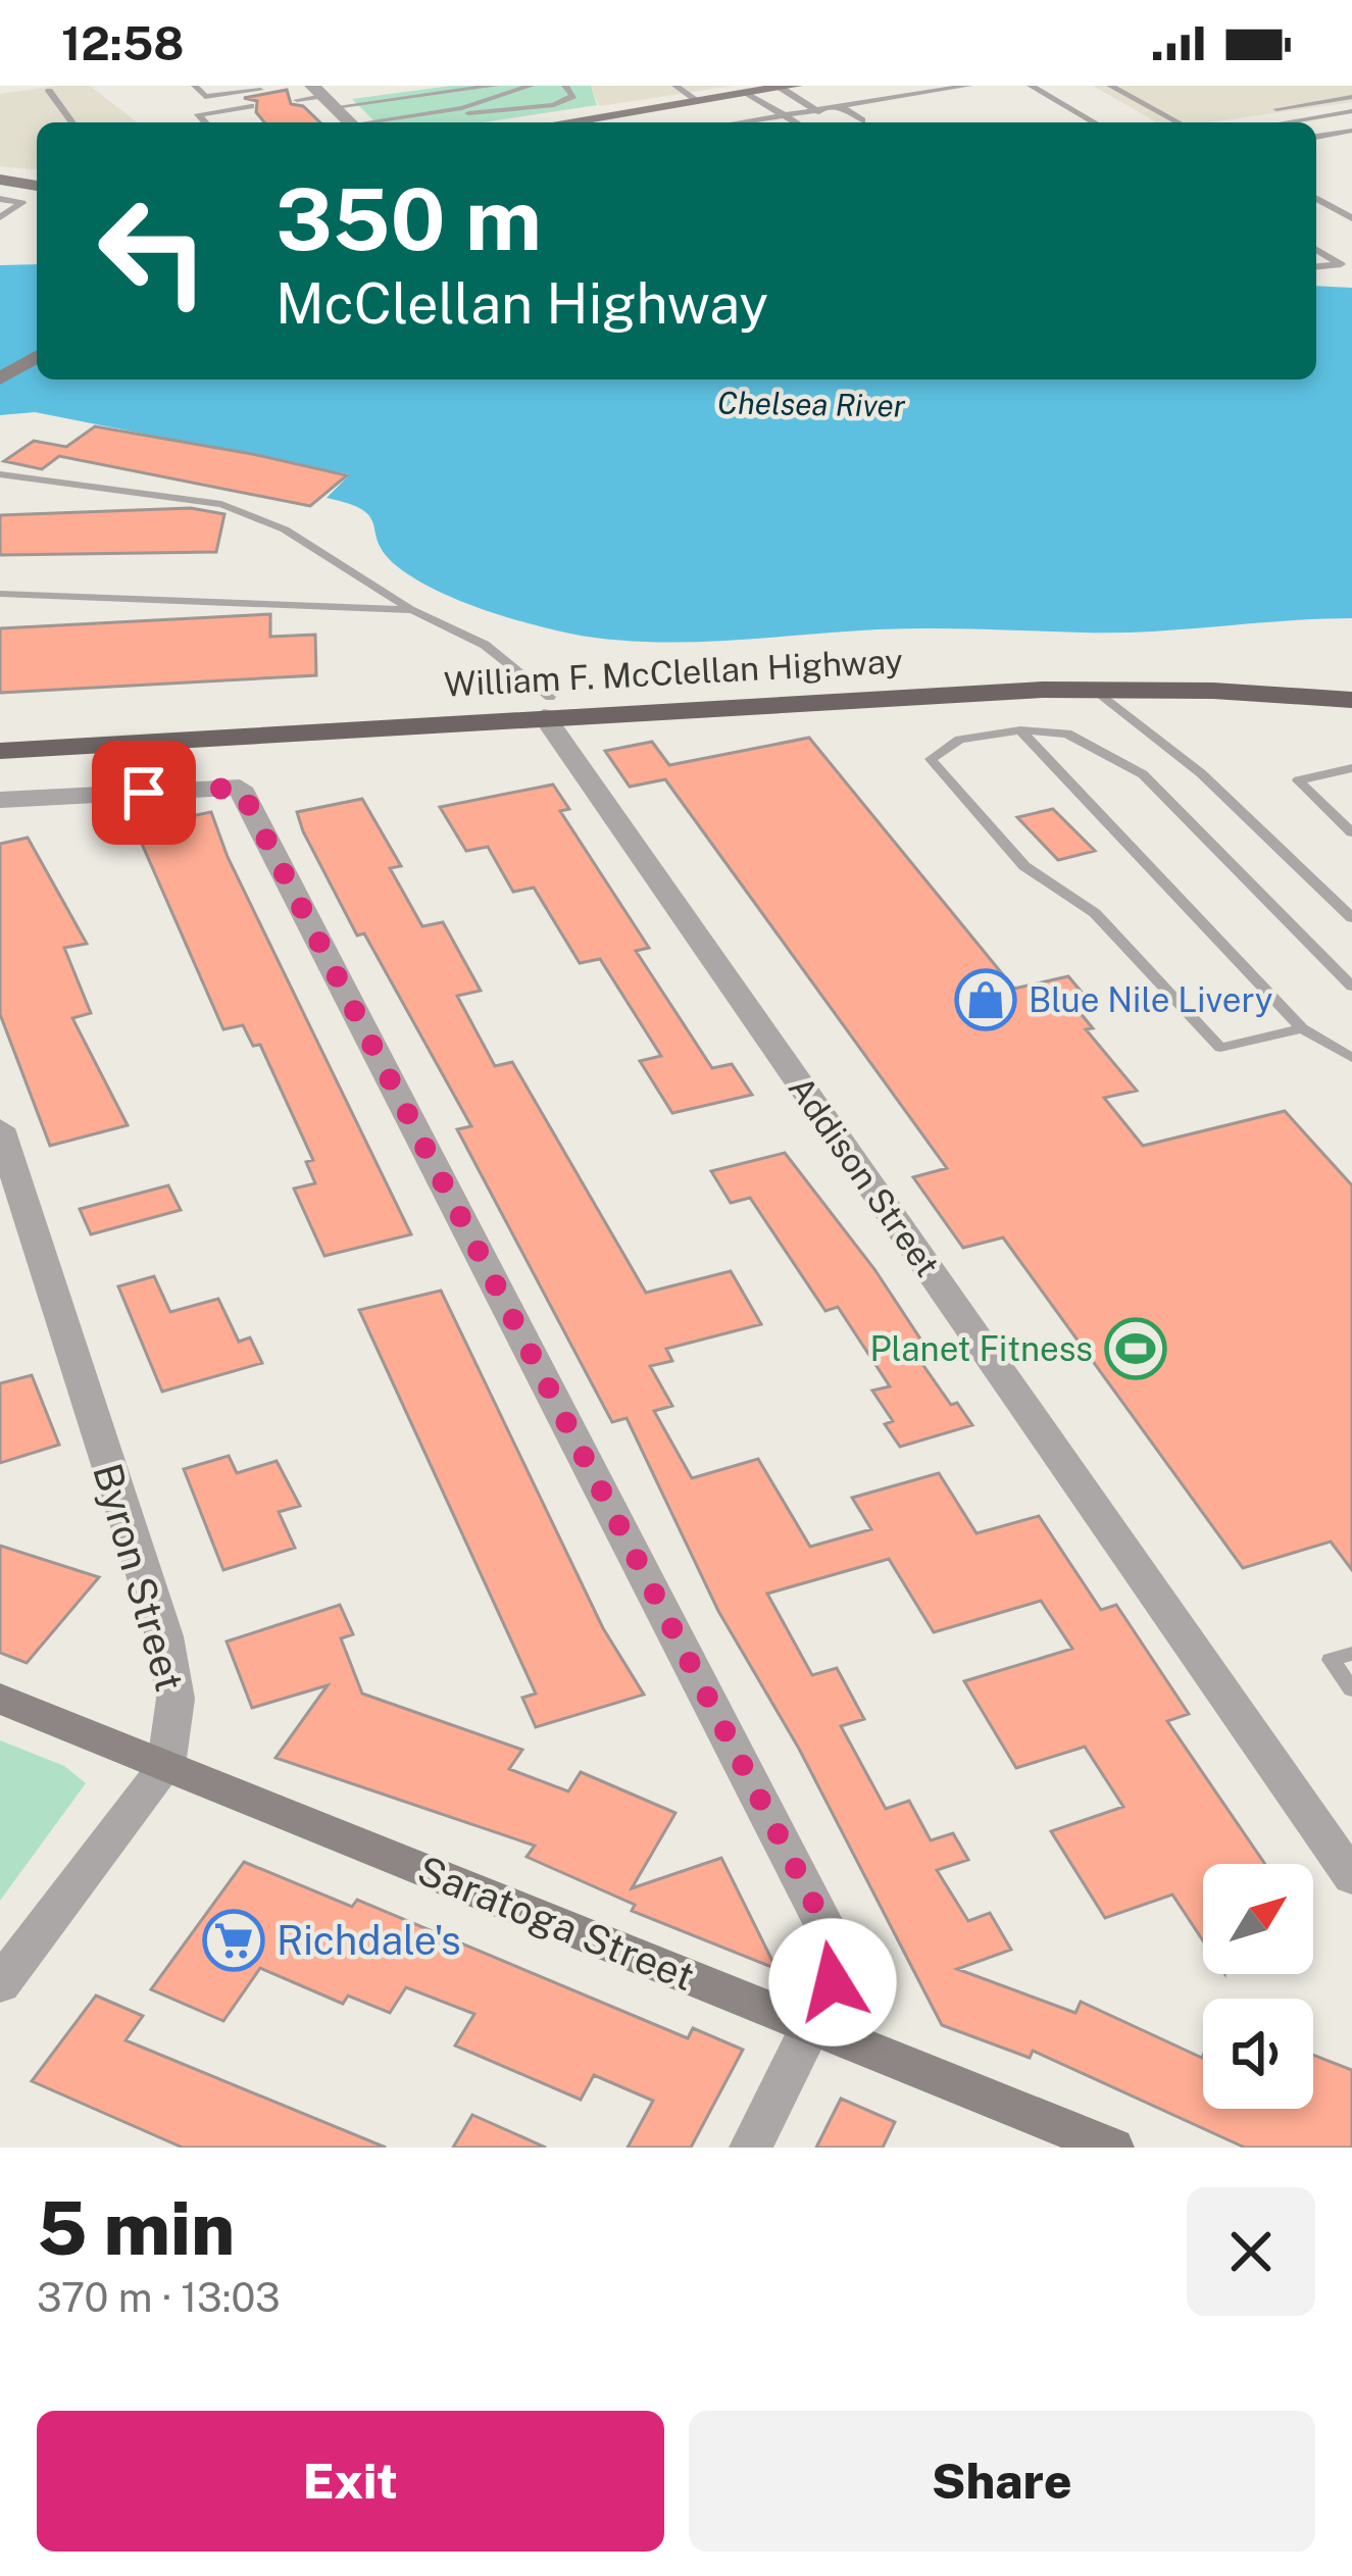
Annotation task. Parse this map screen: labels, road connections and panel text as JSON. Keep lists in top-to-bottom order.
{
  "streets": {
    "highway": ["William F. McClellan Highway"],
    "main road": ["Saratoga Street"],
    "street": ["Addison Street", "Byron Street"]
  },
  "crossings": [
    ["William F. McClellan Highway", "Addison Street"],
    ["Byron Street", "Saratoga Street"]
  ],
  "water": ["Chelsea River"],
  "places": {
    "shop": ["Blue Nile Livery"],
    "sports": ["Planet Fitness"],
    "supermarket": ["Richdale's"]
  },
  "north": "top right",
  "page": {
    "status": "12:58",
    "turn": ["350 m", "McClellan Highway"],
    "heading": ["5 min", "370 m · 13:03"],
    "buttons": ["Exit", "Share"]
  }
}
